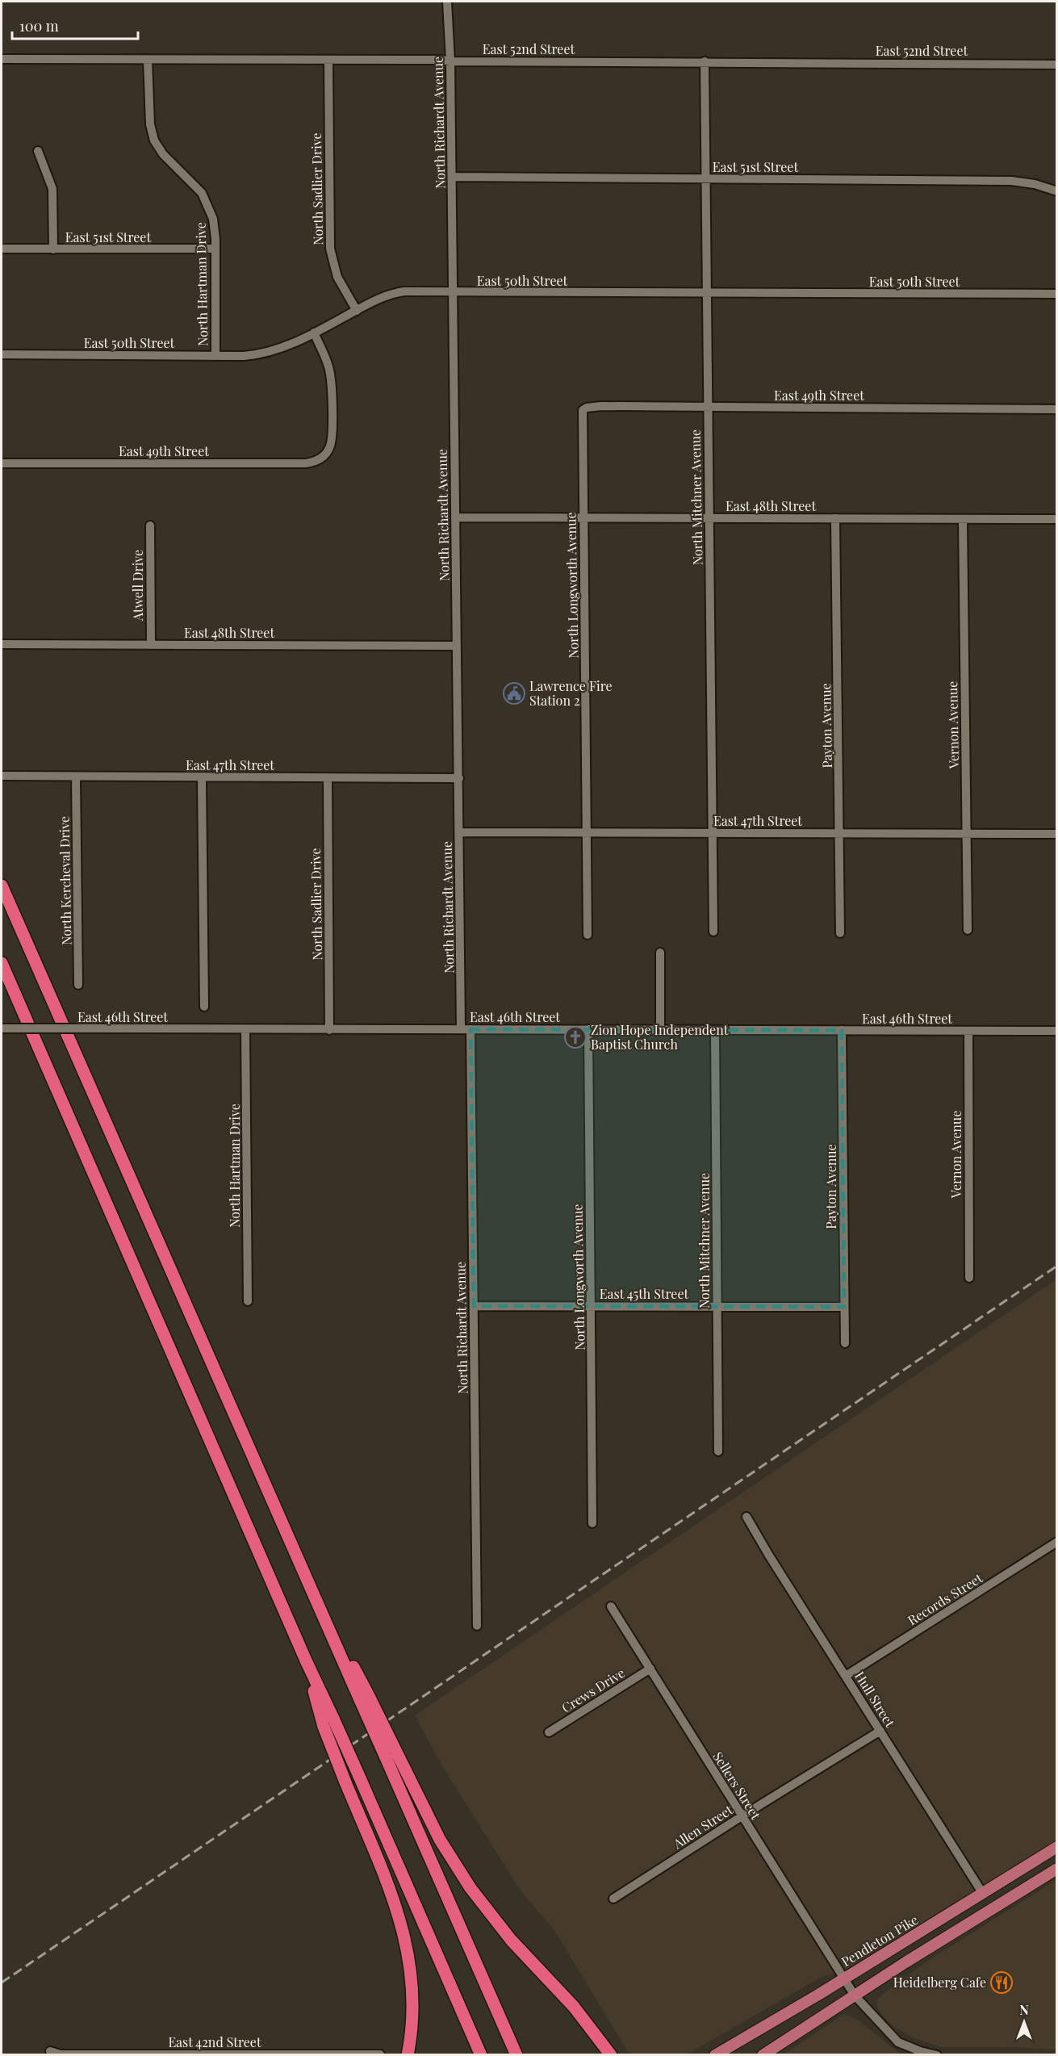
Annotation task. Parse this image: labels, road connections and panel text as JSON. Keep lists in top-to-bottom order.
{
  "streets": {
    "main road": ["Pendleton Pike"],
    "street": [
      "East 52nd Street",
      "North Richardt Avenue",
      "East 51st Street",
      "North Sadlier Drive",
      "East 50th Street",
      "North Hartman Drive",
      "East 49th Street",
      "North Mitchner Avenue",
      "East 48th Street",
      "Atwell Drive",
      "North Longworth Avenue",
      "Vernon Avenue",
      "Payton Avenue",
      "East 47th Street",
      "North Kercheval Drive",
      "East 46th Street",
      "East 45th Street",
      "Records Street",
      "Crews Drive",
      "Hull Street",
      "Sellers Street",
      "Allen Street",
      "East 42nd Street"
    ]
  },
  "crossings": [
    ["East 52nd Street", "North Richardt Avenue"],
    ["East 52nd Street", "North Sadlier Drive"],
    ["East 52nd Street", "North Hartman Drive"],
    ["East 52nd Street", "North Mitchner Avenue"],
    ["North Richardt Avenue", "East 51st Street"],
    ["North Richardt Avenue", "East 50th Street"],
    ["North Richardt Avenue", "East 48th Street"],
    ["North Richardt Avenue", "East 47th Street"],
    ["North Richardt Avenue", "East 46th Street"],
    ["North Richardt Avenue", "East 45th Street"],
    ["East 51st Street", "North Hartman Drive"],
    ["East 51st Street", "North Mitchner Avenue"],
    ["North Sadlier Drive", "East 50th Street"],
    ["North Sadlier Drive", "East 47th Street"],
    ["North Sadlier Drive", "East 46th Street"],
    ["East 50th Street", "North Hartman Drive"],
    ["East 50th Street", "East 49th Street"],
    ["East 50th Street", "North Mitchner Avenue"],
    ["North Hartman Drive", "East 46th Street"],
    ["East 49th Street", "North Mitchner Avenue"],
    ["East 49th Street", "North Longworth Avenue"],
    ["North Mitchner Avenue", "East 48th Street"],
    ["North Mitchner Avenue", "East 47th Street"],
    ["North Mitchner Avenue", "East 46th Street"],
    ["North Mitchner Avenue", "East 45th Street"],
    ["East 48th Street", "Atwell Drive"],
    ["East 48th Street", "North Longworth Avenue"],
    ["East 48th Street", "Vernon Avenue"],
    ["East 48th Street", "Payton Avenue"],
    ["North Longworth Avenue", "East 47th Street"],
    ["North Longworth Avenue", "East 46th Street"],
    ["North Longworth Avenue", "East 45th Street"],
    ["Vernon Avenue", "East 47th Street"],
    ["Vernon Avenue", "East 46th Street"],
    ["Payton Avenue", "East 47th Street"],
    ["Payton Avenue", "East 46th Street"],
    ["Payton Avenue", "East 45th Street"],
    ["East 47th Street", "North Kercheval Drive"],
    ["Records Street", "Hull Street"],
    ["Crews Drive", "Sellers Street"],
    ["Hull Street", "Allen Street"],
    ["Hull Street", "Pendleton Pike"],
    ["Sellers Street", "Allen Street"],
    ["Sellers Street", "Pendleton Pike"]
  ],
  "places": {
    "public building": ["Lawrence Fire Station 2"],
    "church": ["Zion Hope Independent Baptist Church"],
    "restaurant": ["Heidelberg Cafe"]
  },
  "scale_bar": "100 m",
  "north": "top"
}
